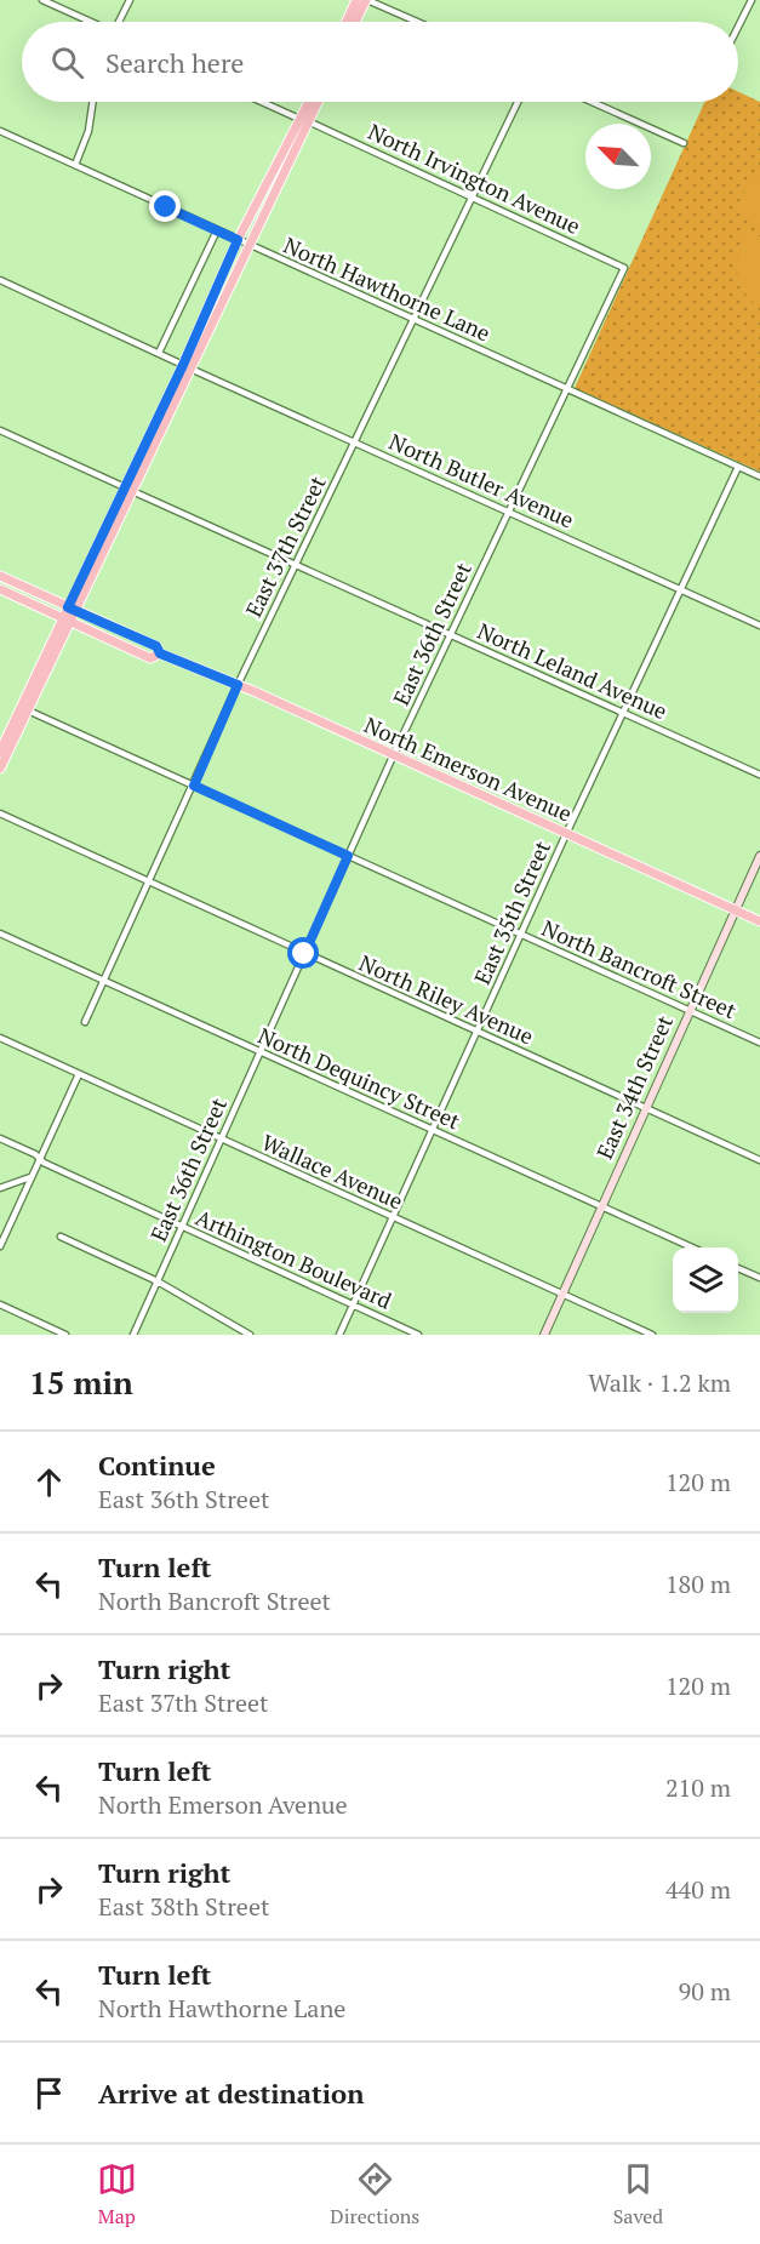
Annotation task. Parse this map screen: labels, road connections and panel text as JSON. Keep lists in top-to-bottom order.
{
  "streets": {
    "main road": ["North Emerson Avenue", "East 34th Street"],
    "street": [
      "North Irvington Avenue",
      "North Hawthorne Lane",
      "North Butler Avenue",
      "East 37th Street",
      "East 36th Street",
      "North Leland Avenue",
      "East 35th Street",
      "North Bancroft Street",
      "North Riley Avenue",
      "North Dequincy Street",
      "Wallace Avenue",
      "Arthington Boulevard"
    ]
  },
  "crossings": [
    ["North Irvington Avenue", "East 37th Street"],
    ["North Irvington Avenue", "East 36th Street"],
    ["North Hawthorne Lane", "East 37th Street"],
    ["North Hawthorne Lane", "East 36th Street"],
    ["North Hawthorne Lane", "East 35th Street"],
    ["North Butler Avenue", "East 37th Street"],
    ["North Butler Avenue", "East 36th Street"],
    ["North Butler Avenue", "East 35th Street"],
    ["East 37th Street", "North Leland Avenue"],
    ["East 37th Street", "North Emerson Avenue"],
    ["East 37th Street", "North Bancroft Street"],
    ["East 37th Street", "North Riley Avenue"],
    ["East 37th Street", "North Dequincy Street"],
    ["East 36th Street", "North Leland Avenue"],
    ["East 36th Street", "North Emerson Avenue"],
    ["East 36th Street", "North Bancroft Street"],
    ["East 36th Street", "North Riley Avenue"],
    ["East 36th Street", "North Dequincy Street"],
    ["East 36th Street", "Wallace Avenue"],
    ["East 36th Street", "Arthington Boulevard"],
    ["North Leland Avenue", "East 35th Street"],
    ["North Emerson Avenue", "East 35th Street"],
    ["North Emerson Avenue", "East 34th Street"],
    ["East 35th Street", "North Bancroft Street"],
    ["East 35th Street", "North Riley Avenue"],
    ["East 35th Street", "North Dequincy Street"],
    ["East 35th Street", "Wallace Avenue"],
    ["East 35th Street", "Arthington Boulevard"],
    ["North Bancroft Street", "East 34th Street"],
    ["North Riley Avenue", "East 34th Street"],
    ["North Dequincy Street", "East 34th Street"],
    ["East 34th Street", "Wallace Avenue"]
  ],
  "north": "top left",
  "page": {
    "search": "Search here",
    "heading": ["15 min", "Walk · 1.2 km"],
    "list": [
      ["Continue", "East 36th Street", "120 m"],
      ["Turn left", "North Bancroft Street", "180 m"],
      ["Turn right", "East 37th Street", "120 m"],
      ["Turn left", "North Emerson Avenue", "210 m"],
      ["Turn right", "East 38th Street", "440 m"],
      ["Turn left", "North Hawthorne Lane", "90 m"],
      "Arrive at destination"
    ],
    "nav": ["Map", "Directions", "Saved"]
  }
}
